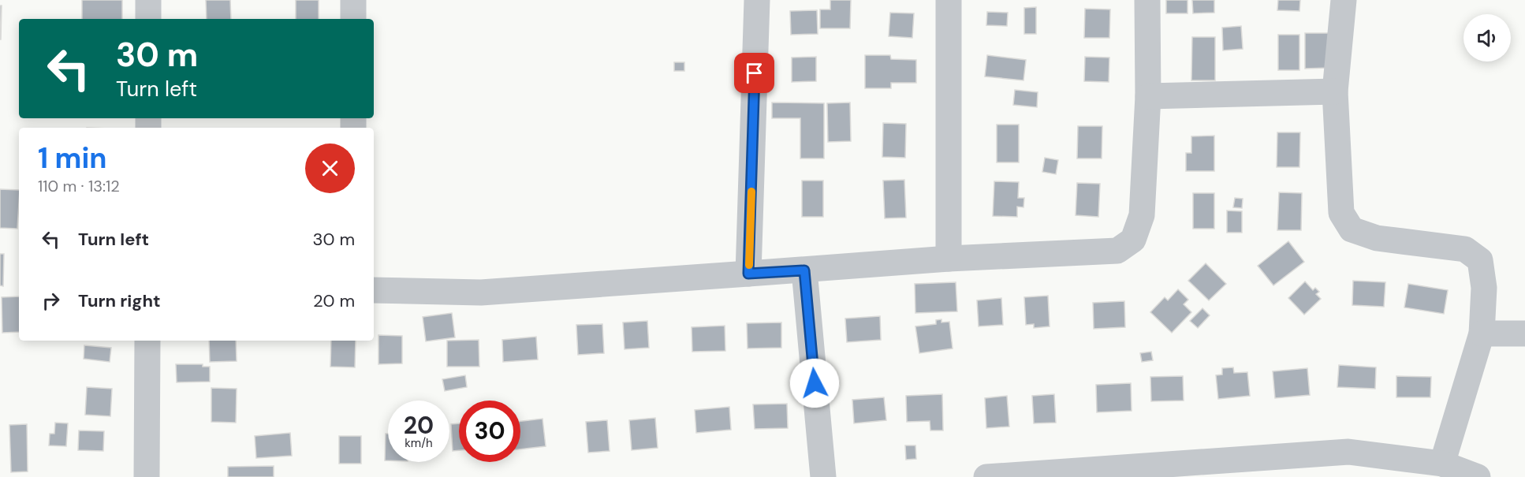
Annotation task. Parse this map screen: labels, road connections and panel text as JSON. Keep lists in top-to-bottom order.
{
  "page": {
    "turn": ["30 m", "Turn left"],
    "heading": ["1 min", "110 m · 13:12"],
    "list": [
      {
        "name": "Turn left",
        "value": "30 m"
      },
      {
        "name": "Turn right",
        "value": "20 m"
      }
    ],
    "speed": "20 km/h",
    "limit": "30"
  }
}
